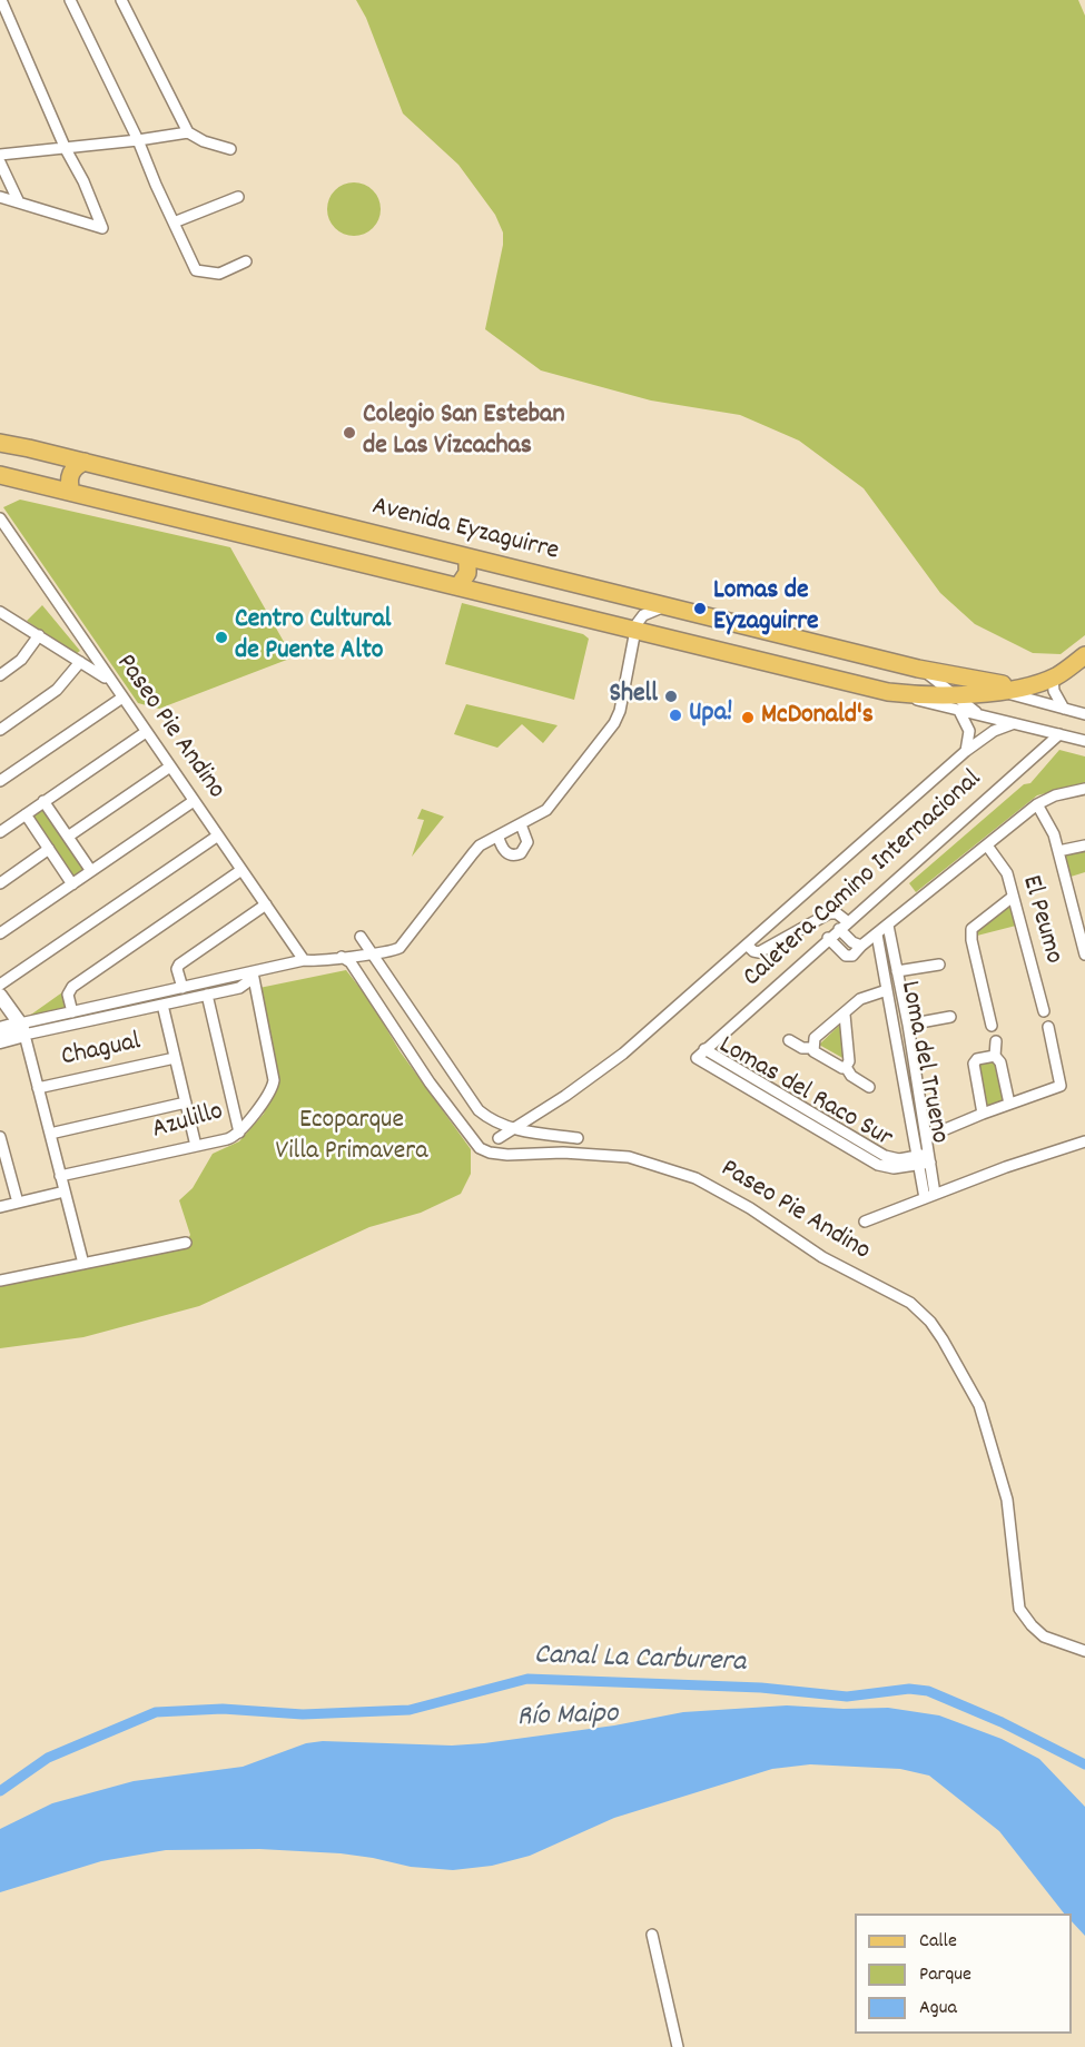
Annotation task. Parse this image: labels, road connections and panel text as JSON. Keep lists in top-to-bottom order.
{
  "streets": {
    "main road": ["Avenida Eyzaguirre"],
    "street": [
      "Paseo Pie Andino",
      "Caletera Camino Internacional",
      "El Peumo",
      "Chagual",
      "Loma del Trueno",
      "Lomas del Raco Sur",
      "Azulillo"
    ]
  },
  "crossings": [
    ["Avenida Eyzaguirre", "Caletera Camino Internacional"],
    ["Caletera Camino Internacional", "Lomas del Raco Sur"]
  ],
  "water": ["Canal La Carburera", "Río Maipo"],
  "parks": ["Ecoparque Villa Primavera"],
  "places": [
    "Colegio San Esteban de Las Vizcachas",
    "Lomas de Eyzaguirre",
    "Centro Cultural de Puente Alto",
    "Shell",
    "Upa!",
    "McDonald's"
  ],
  "legend": ["Calle", "Parque", "Agua"]
}
